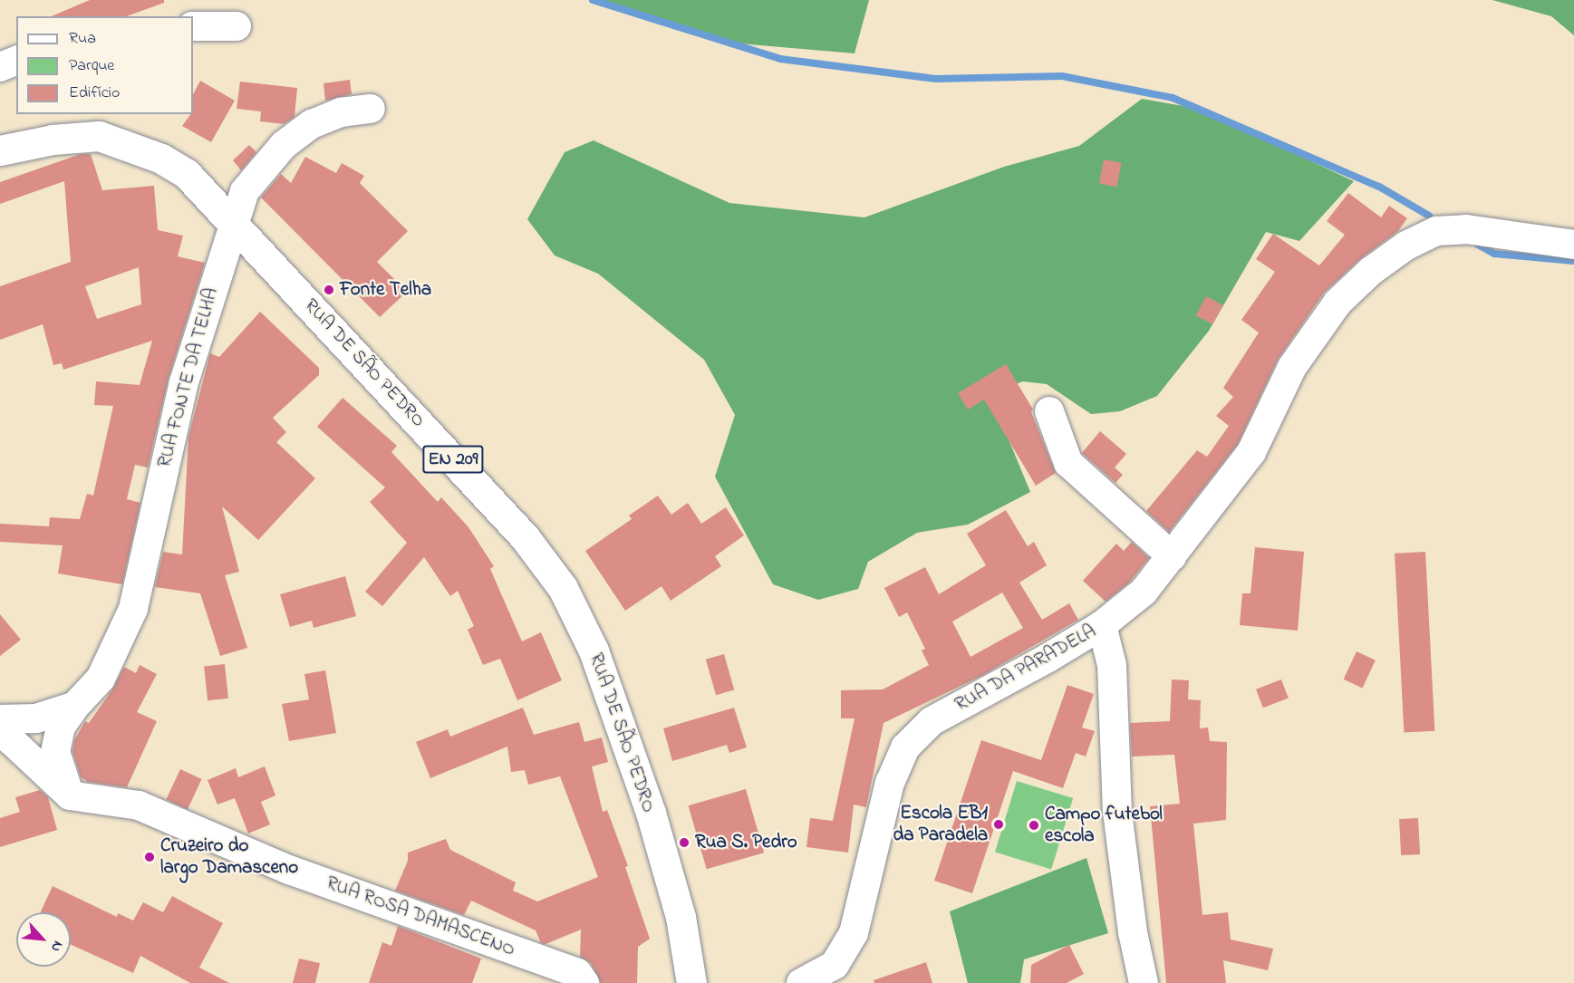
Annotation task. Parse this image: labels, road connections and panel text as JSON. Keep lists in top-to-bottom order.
{
  "streets": {
    "main road": ["RUA DE SÃO PEDRO", "EN 209"],
    "street": ["RUA FONTE DA TELHA", "RUA DA PARADELA", "RUA ROSA DAMASCENO"]
  },
  "crossings": [
    ["RUA DE SÃO PEDRO", "RUA FONTE DA TELHA"],
    ["RUA FONTE DA TELHA", "RUA ROSA DAMASCENO"]
  ],
  "places": [
    "Fonte Telha",
    "Escola EB1 da Paradela",
    "Campo futebol escola",
    "Rua S. Pedro",
    "Cruzeiro do largo Damasceno"
  ],
  "legend": ["Rua", "Parque", "Edifício"],
  "north": "bottom right"
}
